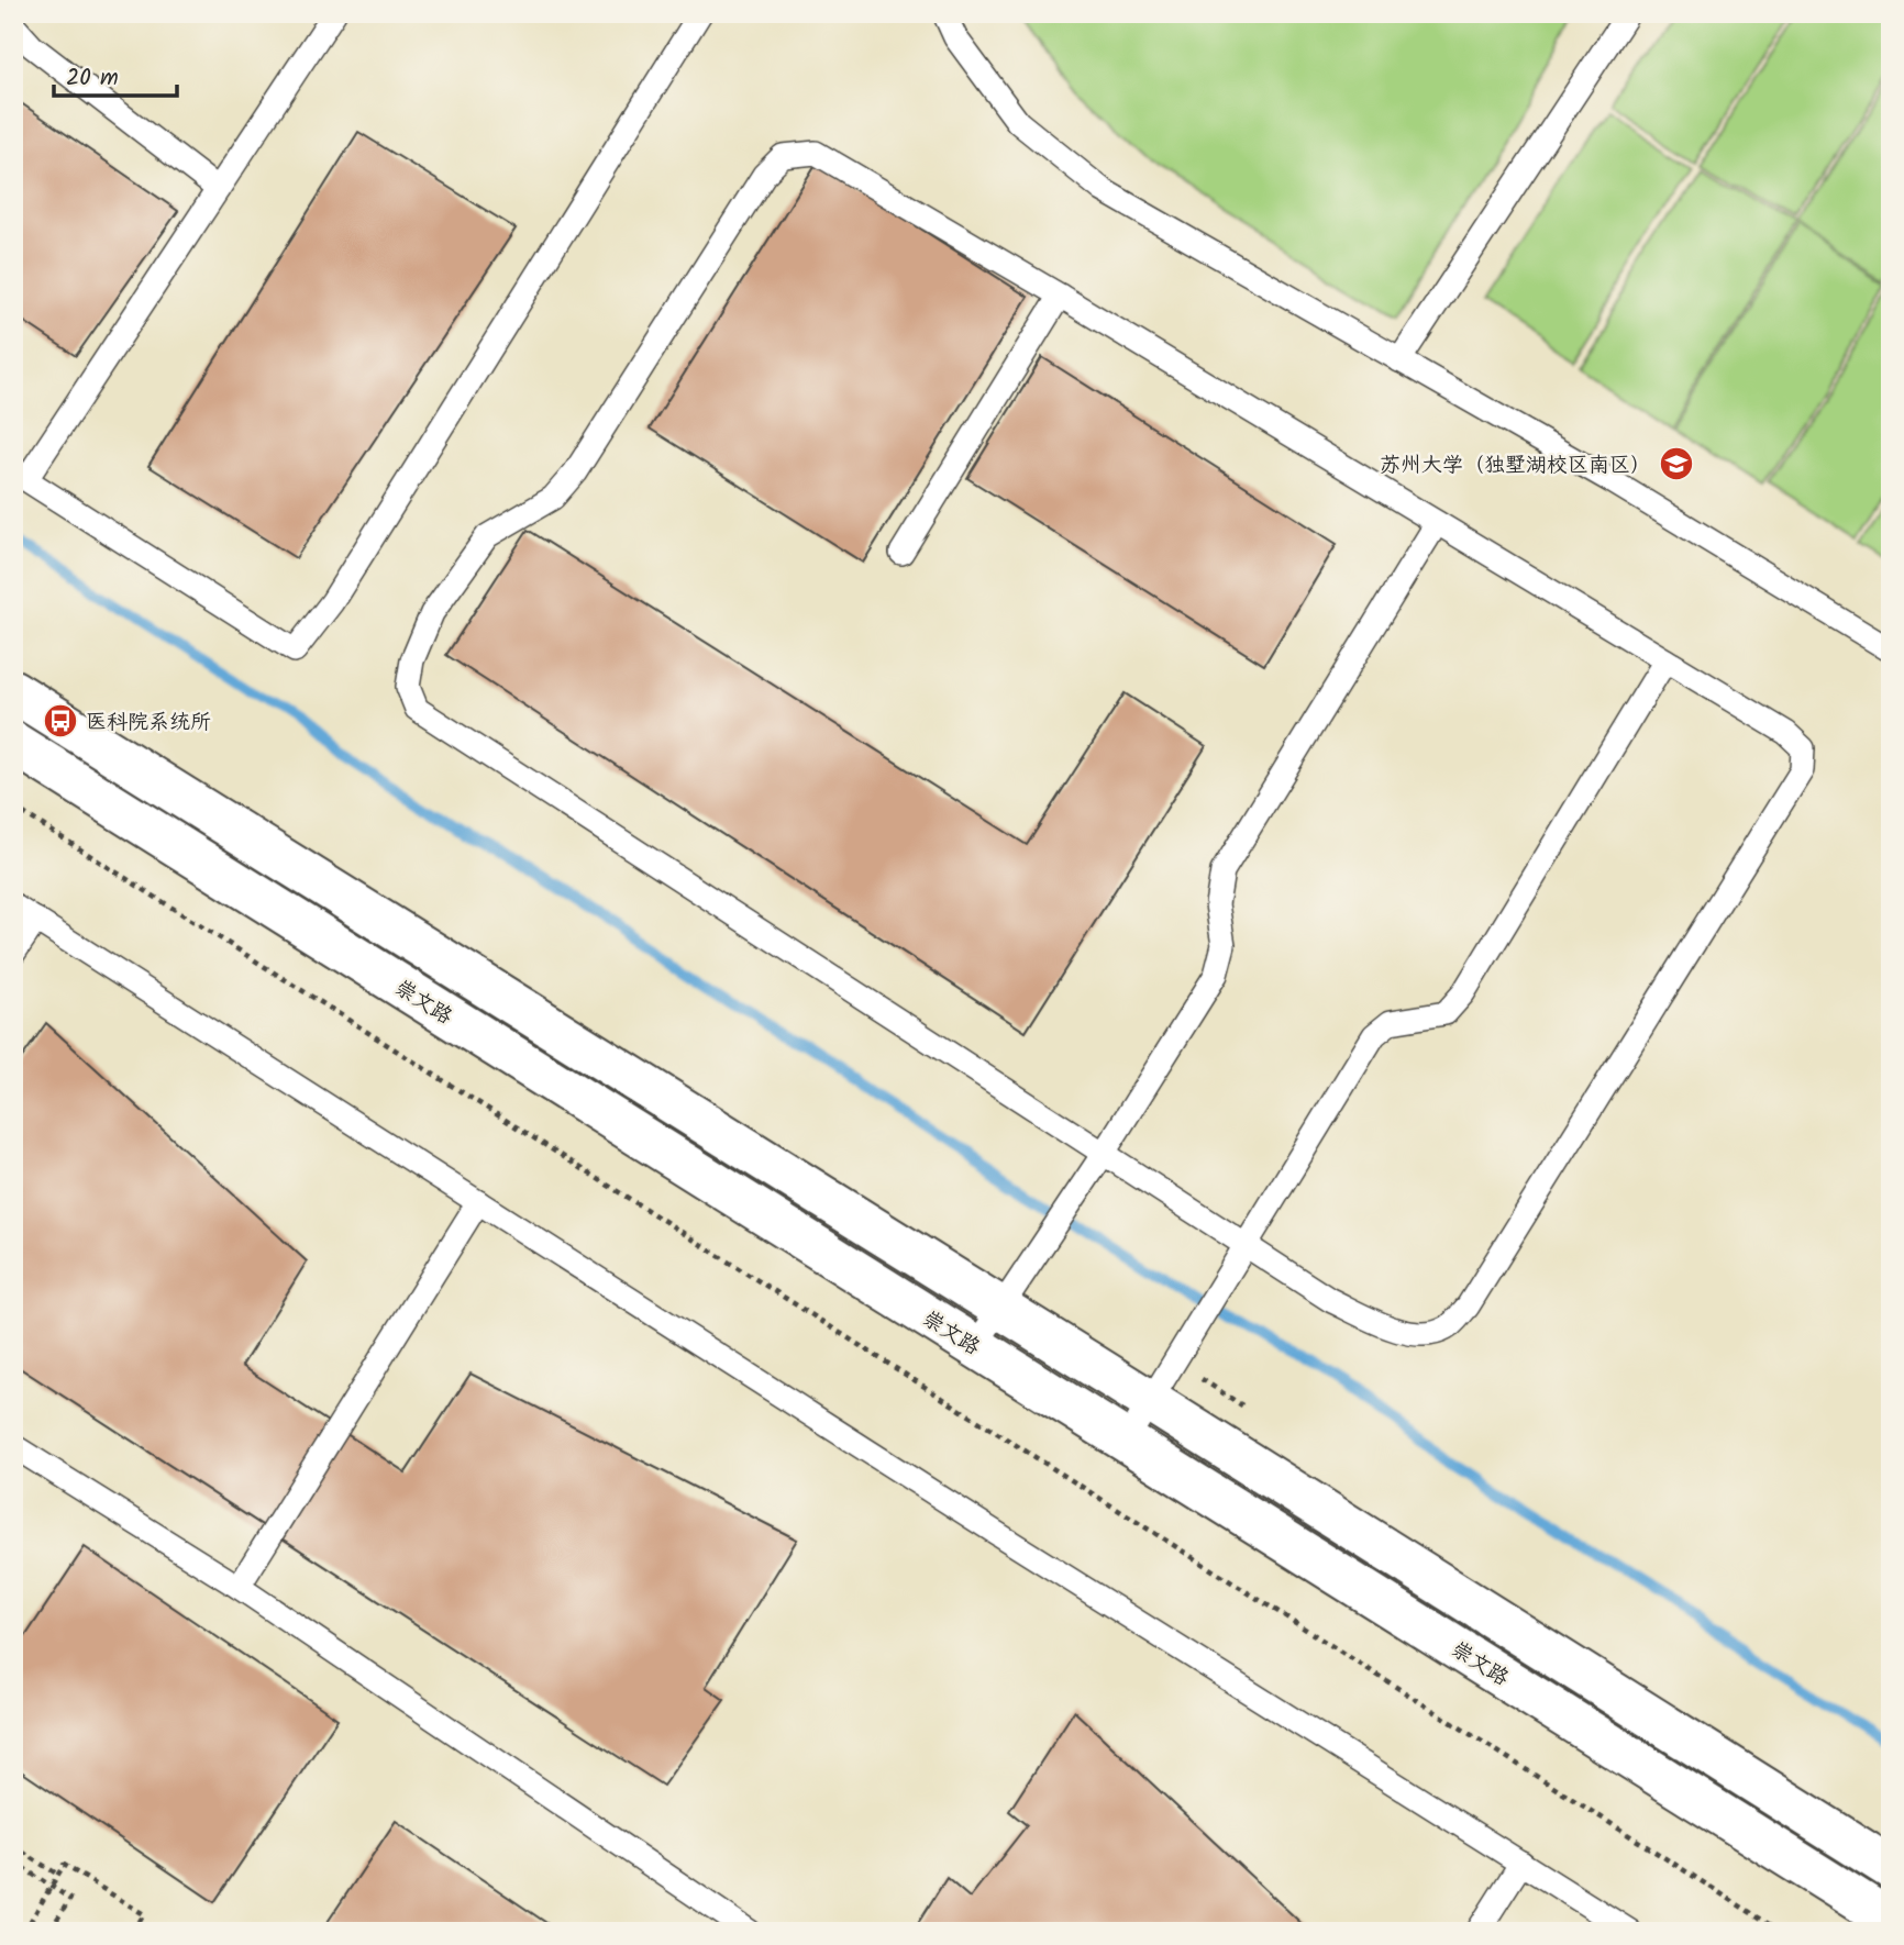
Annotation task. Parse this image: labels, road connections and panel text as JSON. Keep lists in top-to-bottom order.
{
  "streets": {
    "street": ["崇文路"]
  },
  "places": {
    "school or university": ["苏州大学（独墅湖校区南区）"],
    "bus stop": ["医科院系统所"]
  },
  "scale_bar": "20 m"
}
